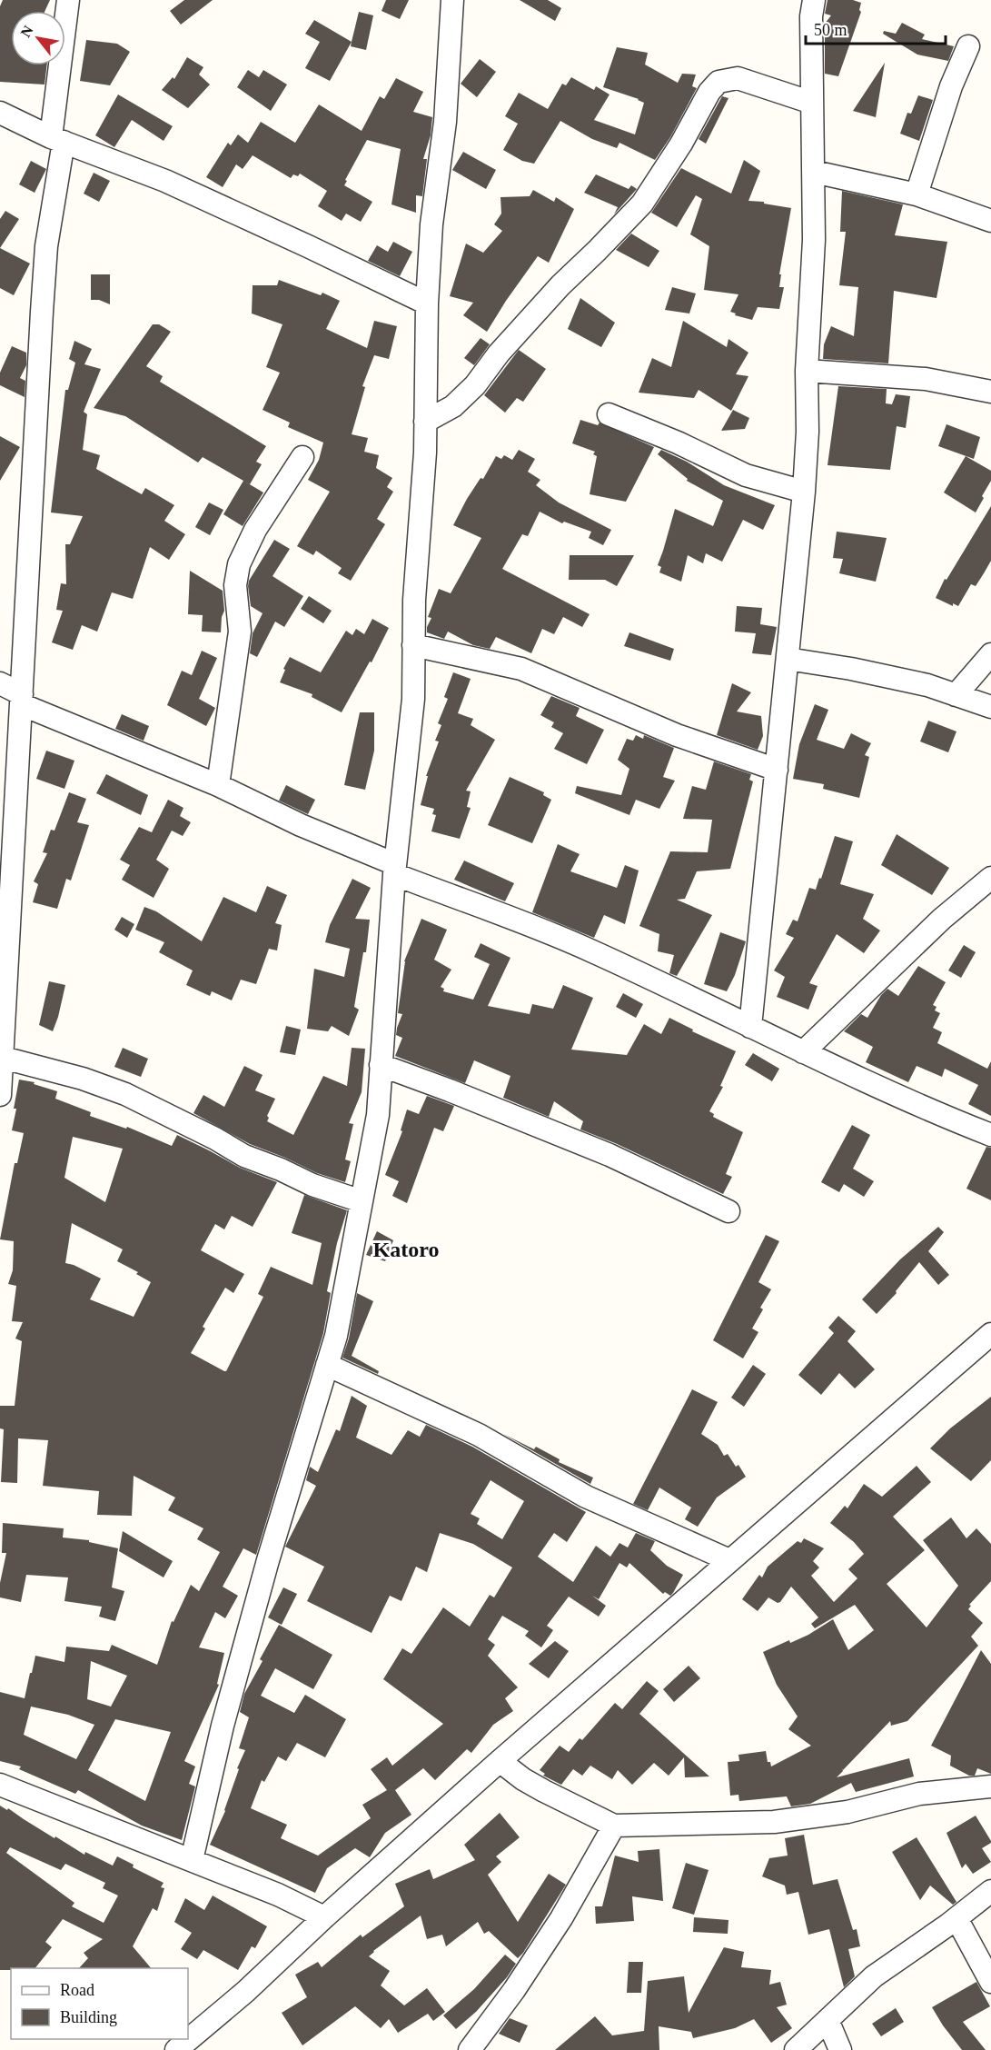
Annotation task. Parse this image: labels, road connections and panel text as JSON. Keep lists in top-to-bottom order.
{
  "districts": ["Katoro"],
  "legend": ["Road", "Building"],
  "scale_bar": "50 m",
  "north": "top left"
}
